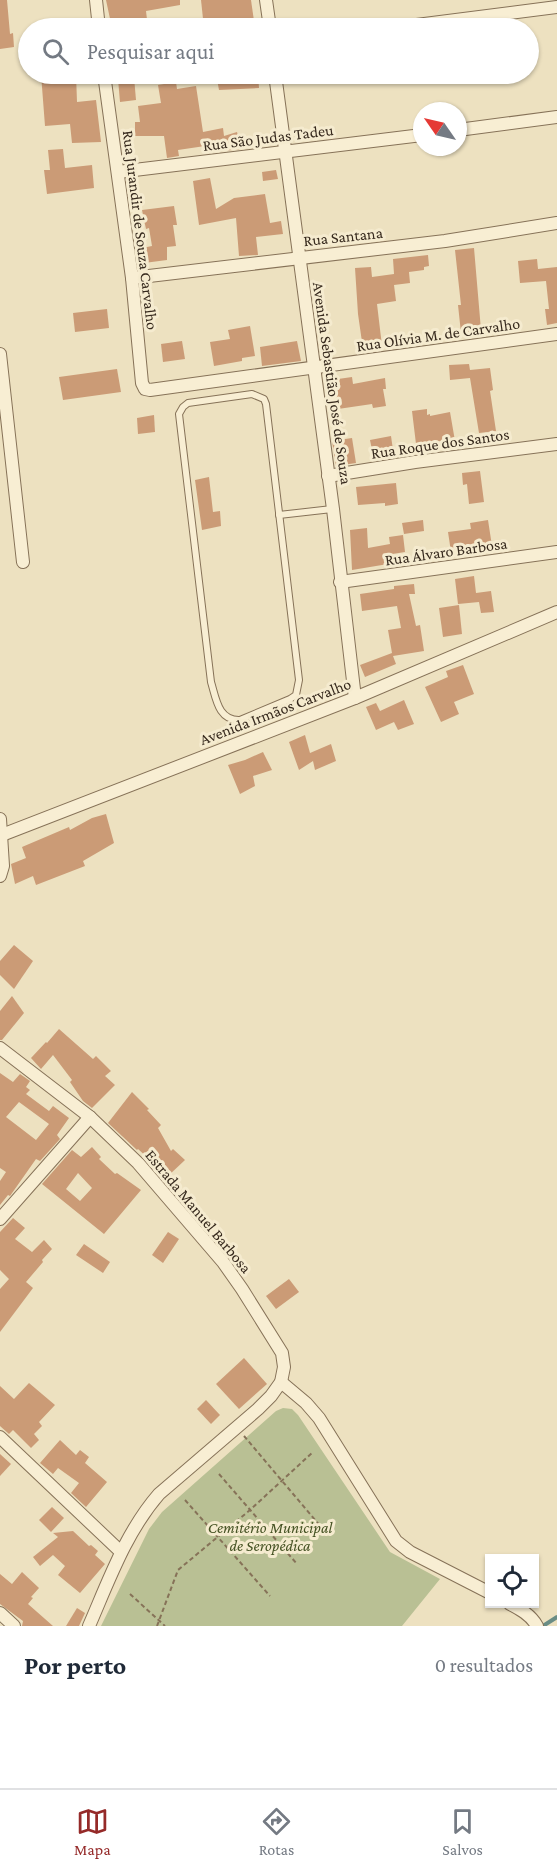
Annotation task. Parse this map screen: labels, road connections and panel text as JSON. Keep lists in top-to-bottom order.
{
  "streets": {
    "street": [
      "Rua São Judas Tadeu",
      "Rua Jurandir de Souza Carvalho",
      "Rua Santana",
      "Rua Olívia M. de Carvalho",
      "Avenida Sebastião José de Souza",
      "Rua Roque dos Santos",
      "Rua Álvaro Barbosa",
      "Avenida Irmãos Carvalho",
      "Estrada Manuel Barbosa"
    ]
  },
  "crossings": [
    ["Rua São Judas Tadeu", "Rua Jurandir de Souza Carvalho"],
    ["Rua São Judas Tadeu", "Avenida Sebastião José de Souza"],
    ["Rua Jurandir de Souza Carvalho", "Rua Santana"],
    ["Rua Jurandir de Souza Carvalho", "Rua Olívia M. de Carvalho"],
    ["Rua Santana", "Avenida Sebastião José de Souza"],
    ["Rua Olívia M. de Carvalho", "Avenida Sebastião José de Souza"],
    ["Avenida Sebastião José de Souza", "Rua Roque dos Santos"],
    ["Avenida Sebastião José de Souza", "Rua Álvaro Barbosa"],
    ["Avenida Sebastião José de Souza", "Avenida Irmãos Carvalho"]
  ],
  "parks": ["Cemitério Municipal de Seropédica"],
  "north": "top left",
  "page": {
    "search": "Pesquisar aqui",
    "heading": ["Por perto", "0 resultados"],
    "nav": ["Mapa", "Rotas", "Salvos"]
  }
}
